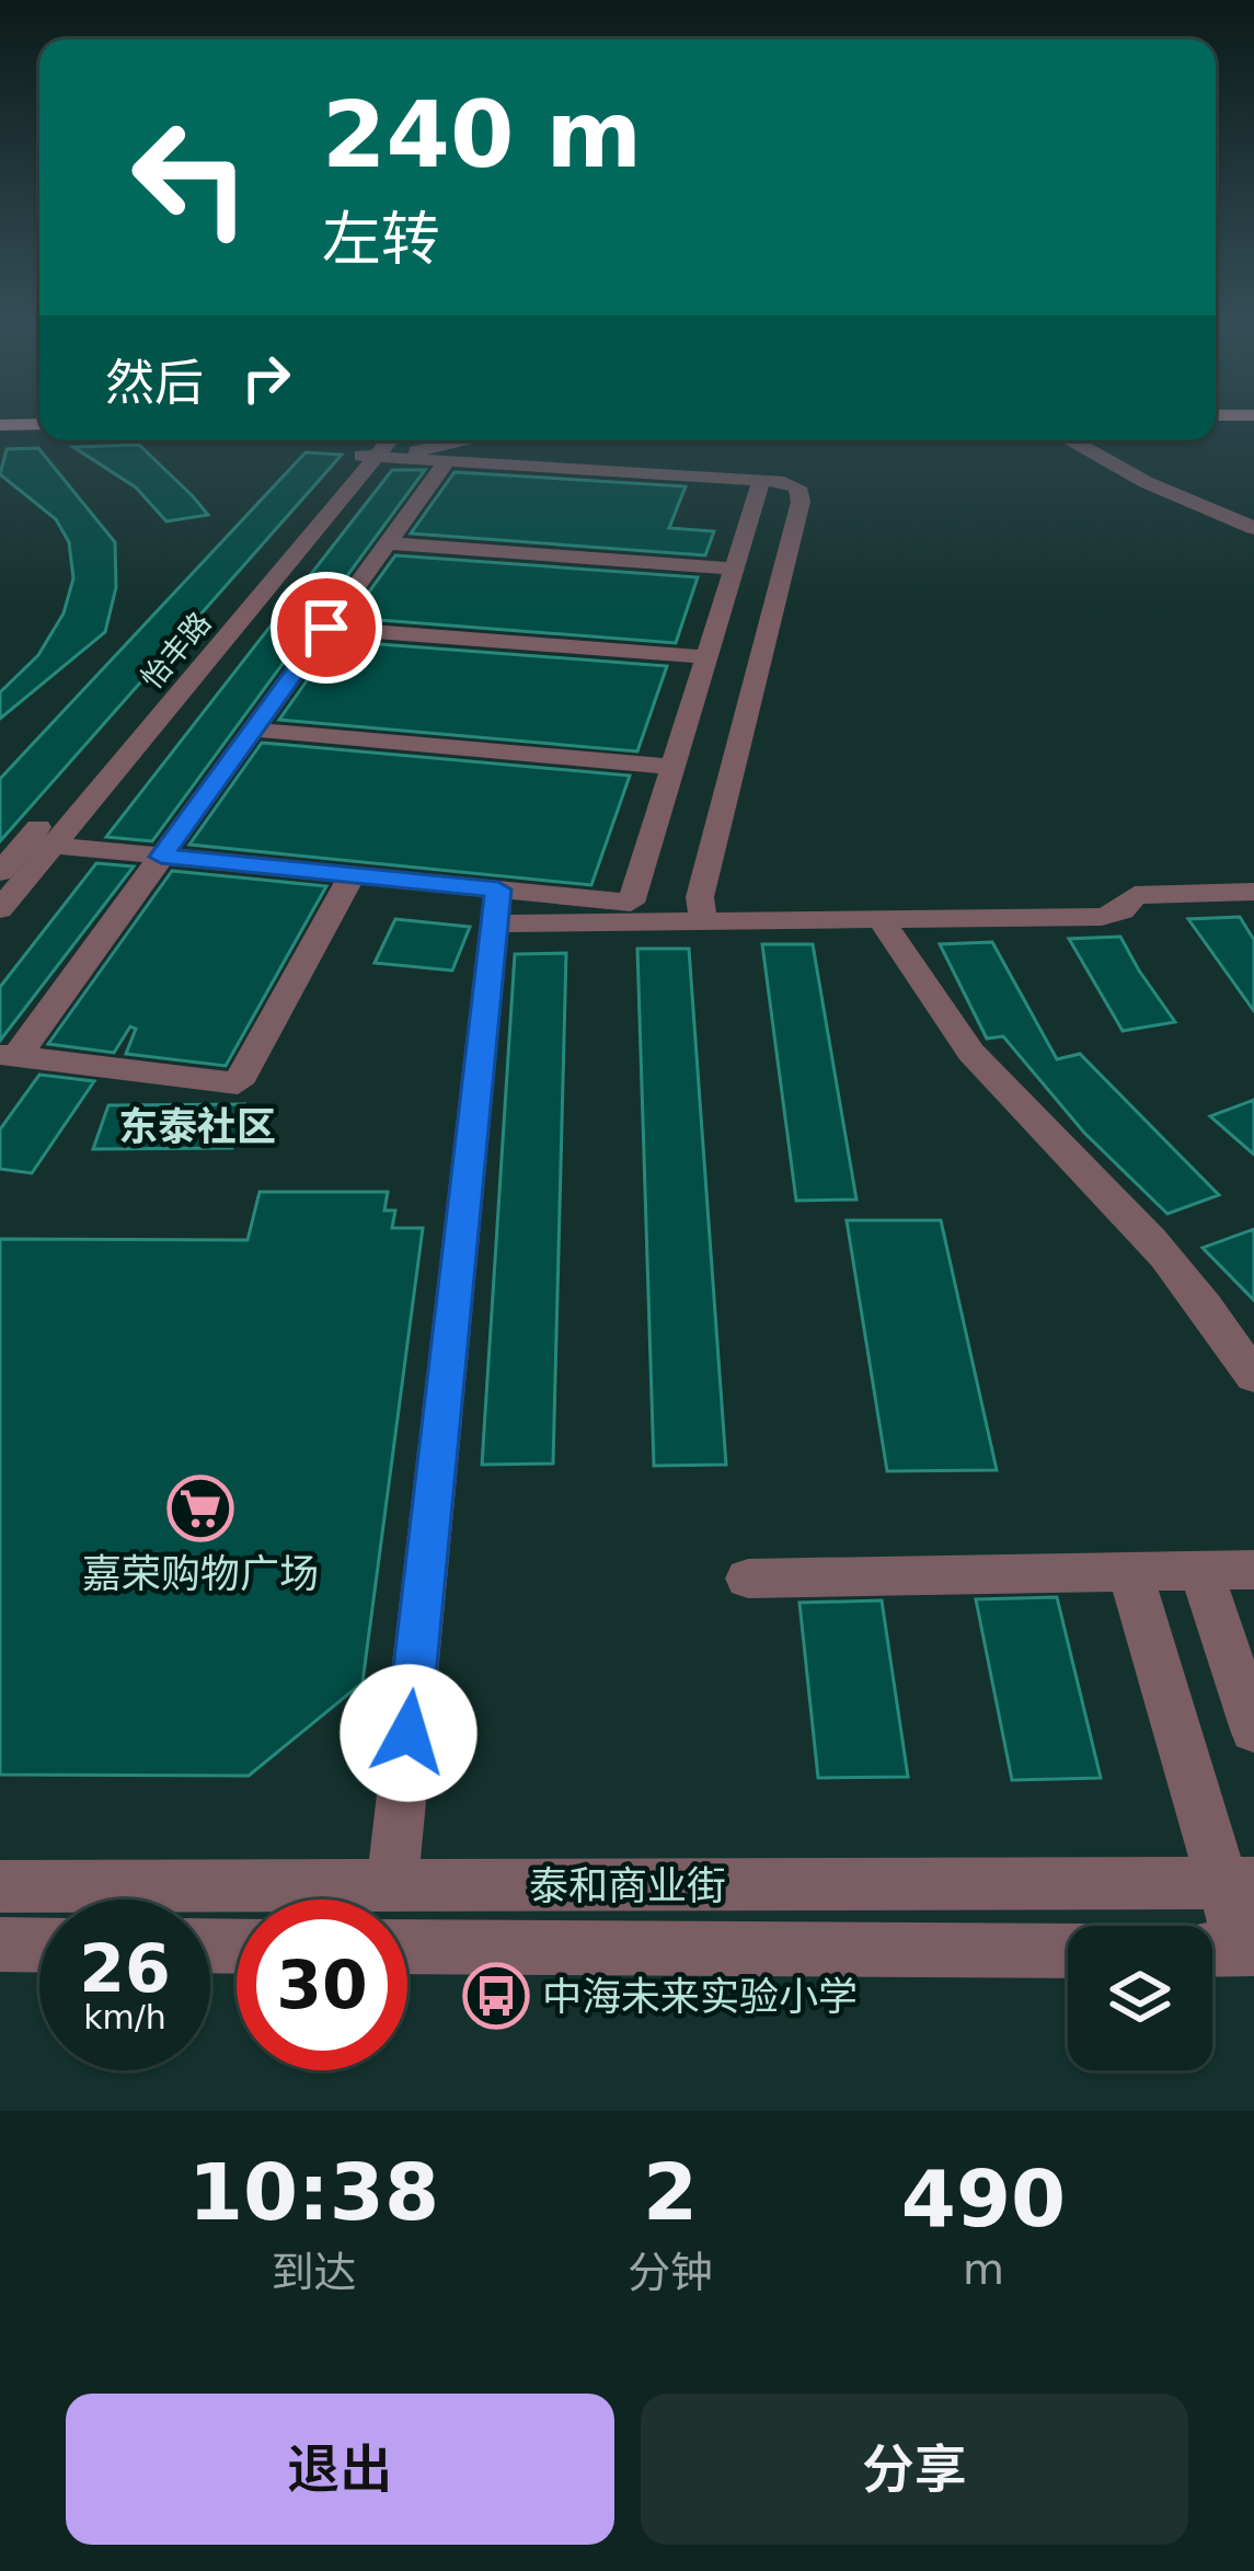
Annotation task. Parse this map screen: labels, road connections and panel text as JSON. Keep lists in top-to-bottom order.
{
  "streets": {
    "street": ["怡丰路", "泰和商业街"]
  },
  "districts": ["东泰社区"],
  "places": {
    "supermarket": ["嘉荣购物广场"],
    "bus stop": ["中海未来实验小学"]
  },
  "page": {
    "turn": ["240 m", "左转"],
    "then": "然后",
    "speed": "26 km/h",
    "limit": "30",
    "eta": [
      "10:38",
      "到达",
      "2",
      "分钟",
      "490",
      "m"
    ],
    "buttons": ["退出", "分享"]
  }
}
